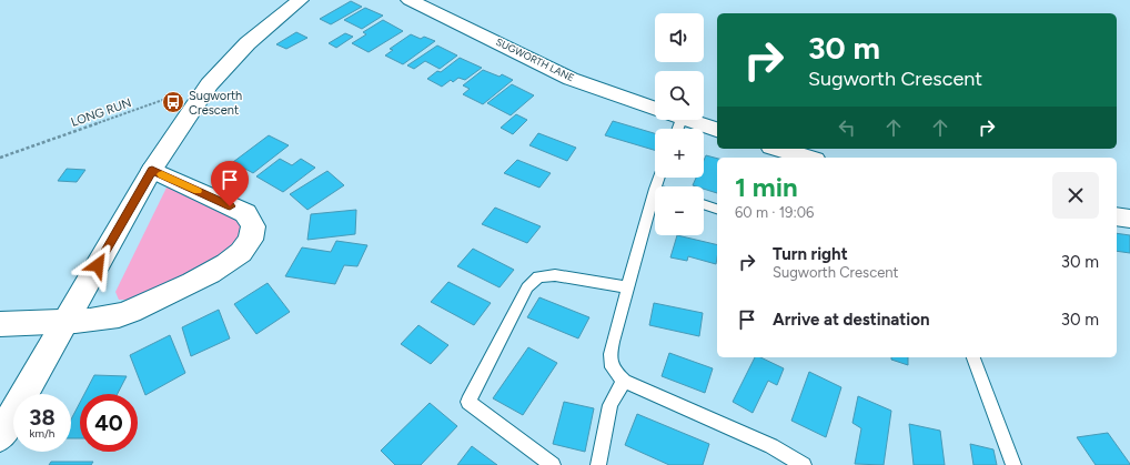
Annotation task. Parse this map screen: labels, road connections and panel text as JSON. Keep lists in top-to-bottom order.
{
  "streets": {
    "street": ["SUGWORTH LANE"],
    "path": ["LONG RUN"]
  },
  "places": {
    "bus stop": ["Sugworth Crescent"]
  },
  "page": {
    "map_buttons": ["+", "−"],
    "turn": ["30 m", "Sugworth Crescent"],
    "heading": ["1 min", "60 m · 19:06"],
    "list": [
      {
        "name": "Turn right",
        "note": "Sugworth Crescent",
        "value": "30 m"
      },
      {
        "name": "Arrive at destination",
        "value": "30 m"
      }
    ],
    "speed": "38 km/h",
    "limit": "40"
  }
}
